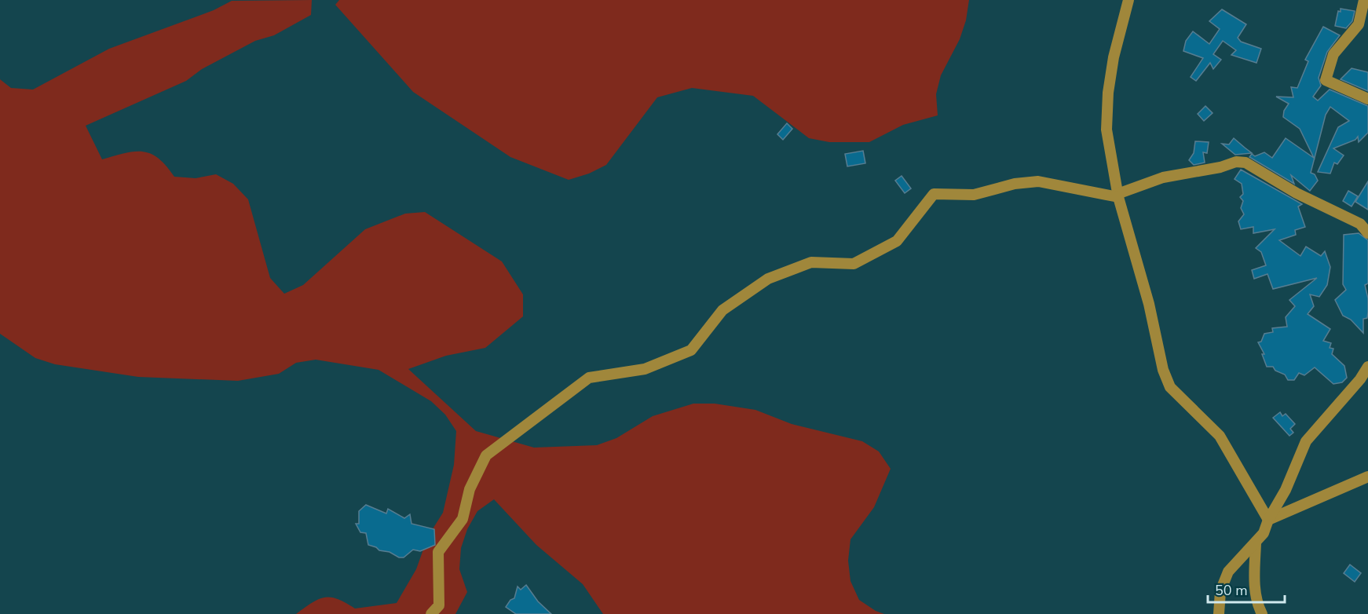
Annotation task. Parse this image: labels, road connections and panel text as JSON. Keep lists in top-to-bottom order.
{
  "scale_bar": "50 m"
}
